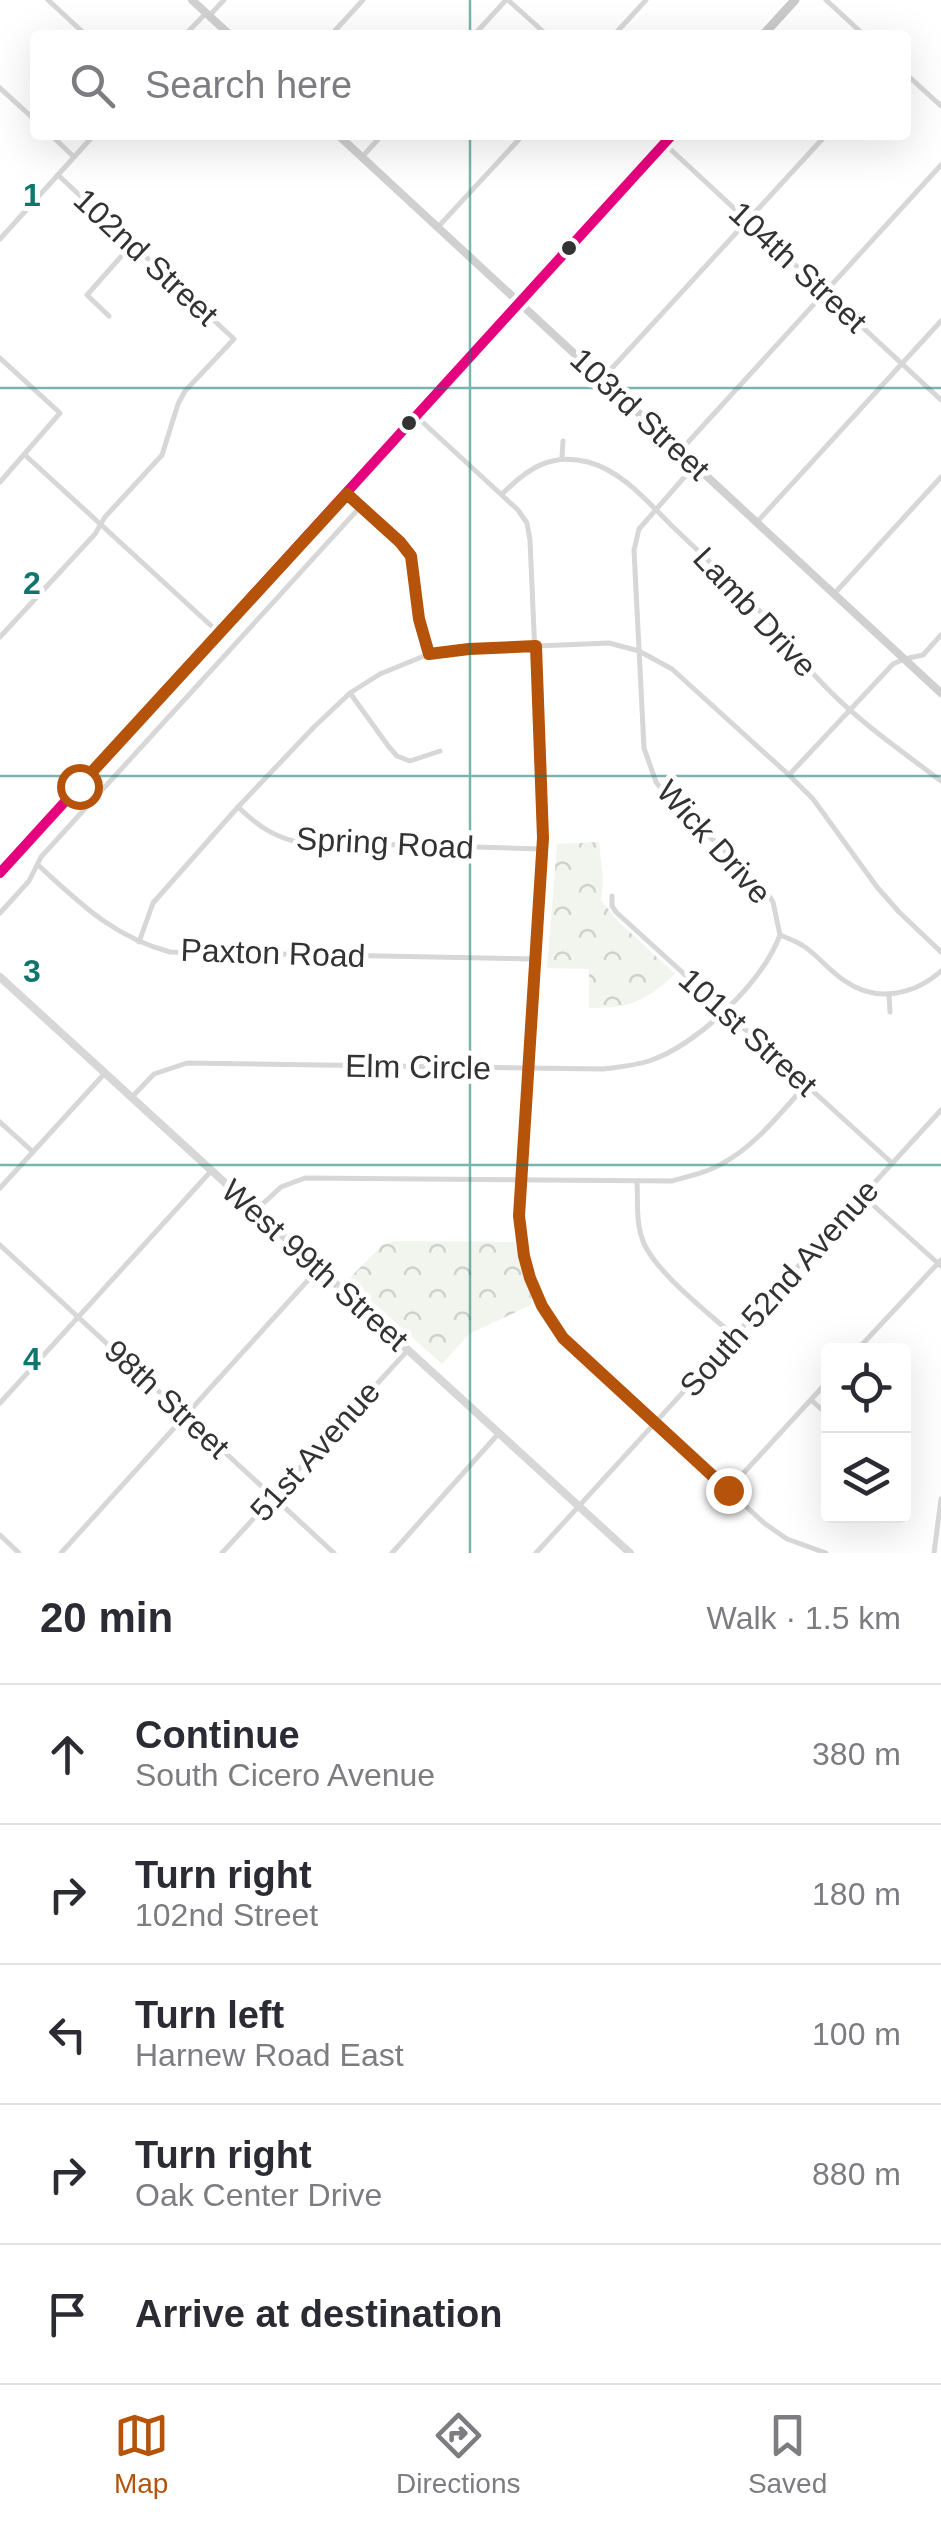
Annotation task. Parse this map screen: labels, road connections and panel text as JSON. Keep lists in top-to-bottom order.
{
  "streets": {
    "main road": ["103rd Street"],
    "street": [
      "102nd Street",
      "104th Street",
      "Lamb Drive",
      "Wick Drive",
      "Spring Road",
      "Paxton Road",
      "101st Street",
      "Elm Circle",
      "West 99th Street",
      "South 52nd Avenue",
      "98th Street",
      "51st Avenue"
    ]
  },
  "crossings": [
    ["103rd Street", "Wick Drive"],
    ["Lamb Drive", "Wick Drive"],
    ["Wick Drive", "Elm Circle"],
    ["101st Street", "Elm Circle"],
    ["101st Street", "South 52nd Avenue"],
    ["Elm Circle", "West 99th Street"],
    ["West 99th Street", "South 52nd Avenue"],
    ["West 99th Street", "51st Avenue"],
    ["98th Street", "51st Avenue"]
  ],
  "page": {
    "search": "Search here",
    "heading": ["20 min", "Walk · 1.5 km"],
    "list": [
      ["Continue", "South Cicero Avenue", "380 m"],
      ["Turn right", "102nd Street", "180 m"],
      ["Turn left", "Harnew Road East", "100 m"],
      ["Turn right", "Oak Center Drive", "880 m"],
      "Arrive at destination"
    ],
    "nav": ["Map", "Directions", "Saved"]
  },
  "grid": {
    "rows": [
      "1",
      "2",
      "3",
      "4"
    ]
  }
}
